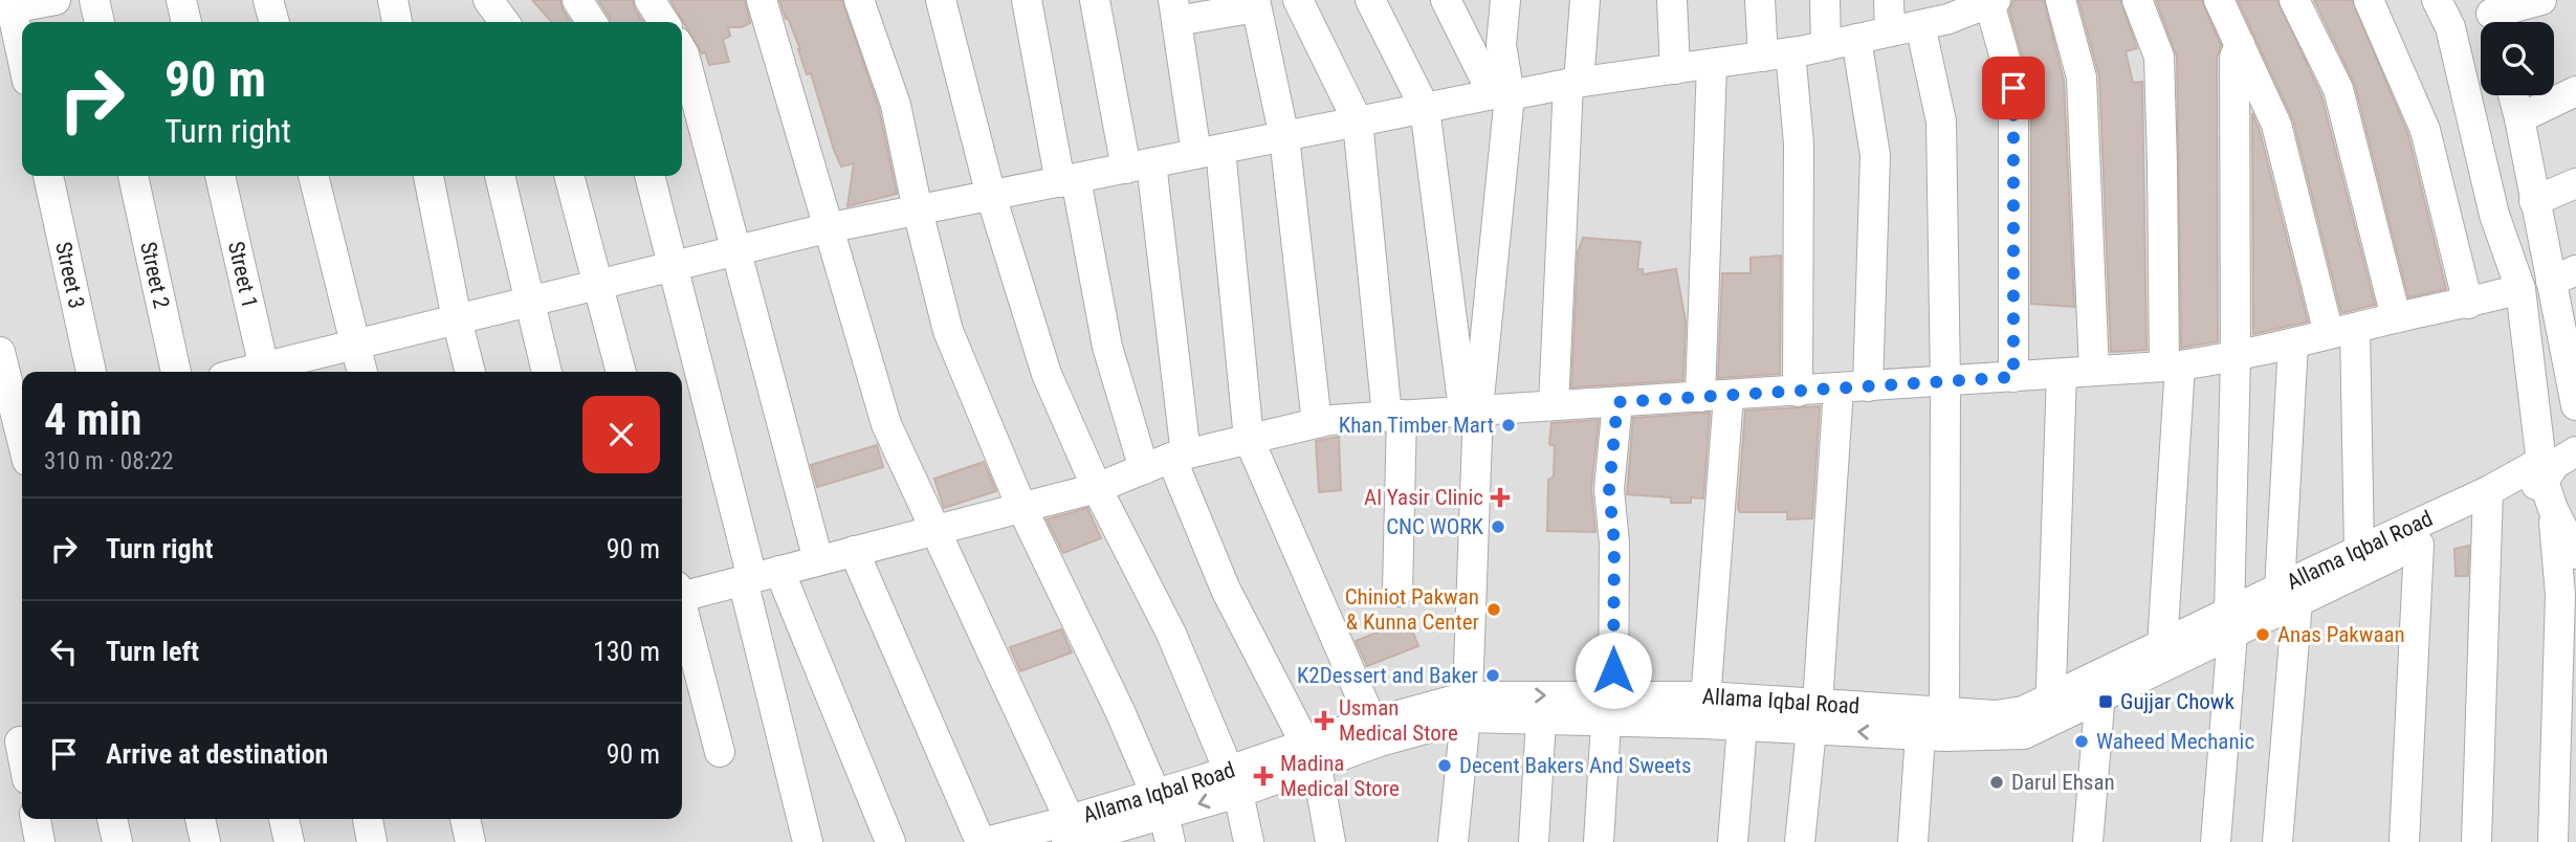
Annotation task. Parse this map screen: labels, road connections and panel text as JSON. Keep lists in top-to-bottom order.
{
  "streets": {
    "street": [
      "Street 3",
      "Street 2",
      "Street 1",
      "Allama Iqbal Road"
    ]
  },
  "places": {
    "other": [
      "Khan Timber Mart",
      "CNC WORK",
      "Chiniot Pakwan & Kunna Center",
      "Anas Pakwaan",
      "K2Dessert and Baker",
      "Waheed Mechanic",
      "Decent Bakers And Sweets",
      "Darul Ehsan"
    ],
    "health": ["Al Yasir Clinic", "Usman Medical Store", "Madina Medical Store"],
    "transit": ["Gujjar Chowk"]
  },
  "page": {
    "turn": ["90 m", "Turn right"],
    "heading": ["4 min", "310 m · 08:22"],
    "list": [
      {
        "name": "Turn right",
        "value": "90 m"
      },
      {
        "name": "Turn left",
        "value": "130 m"
      },
      {
        "name": "Arrive at destination",
        "value": "90 m"
      }
    ]
  }
}
